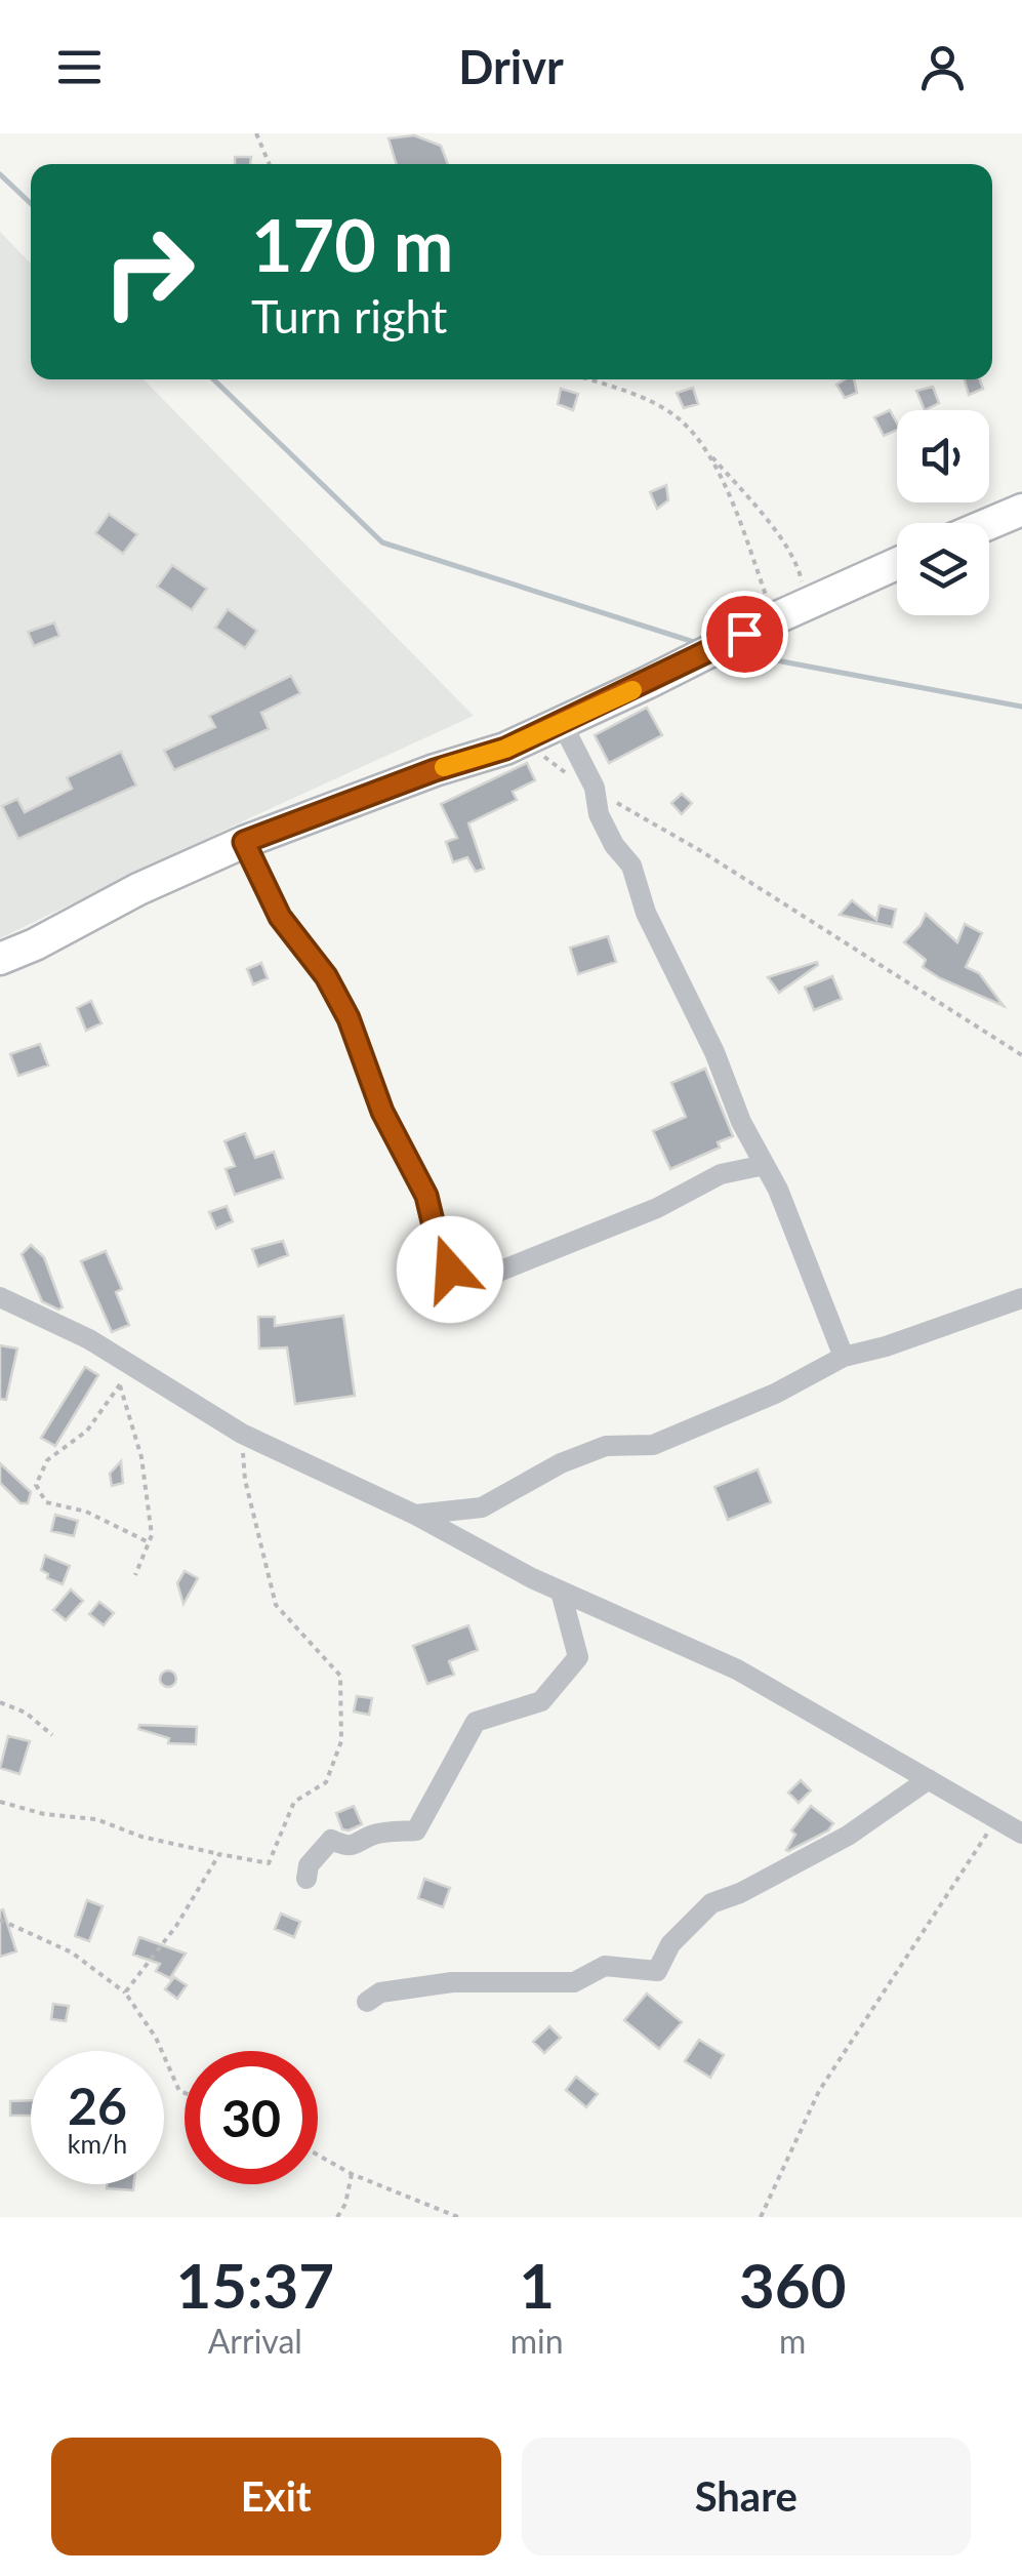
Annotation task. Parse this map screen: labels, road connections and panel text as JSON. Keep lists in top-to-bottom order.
{
  "page": {
    "header": "Drivr",
    "turn": ["170 m", "Turn right"],
    "speed": "26 km/h",
    "limit": "30",
    "eta": [
      "15:37",
      "Arrival",
      "1",
      "min",
      "360",
      "m"
    ],
    "buttons": ["Exit", "Share"]
  }
}
